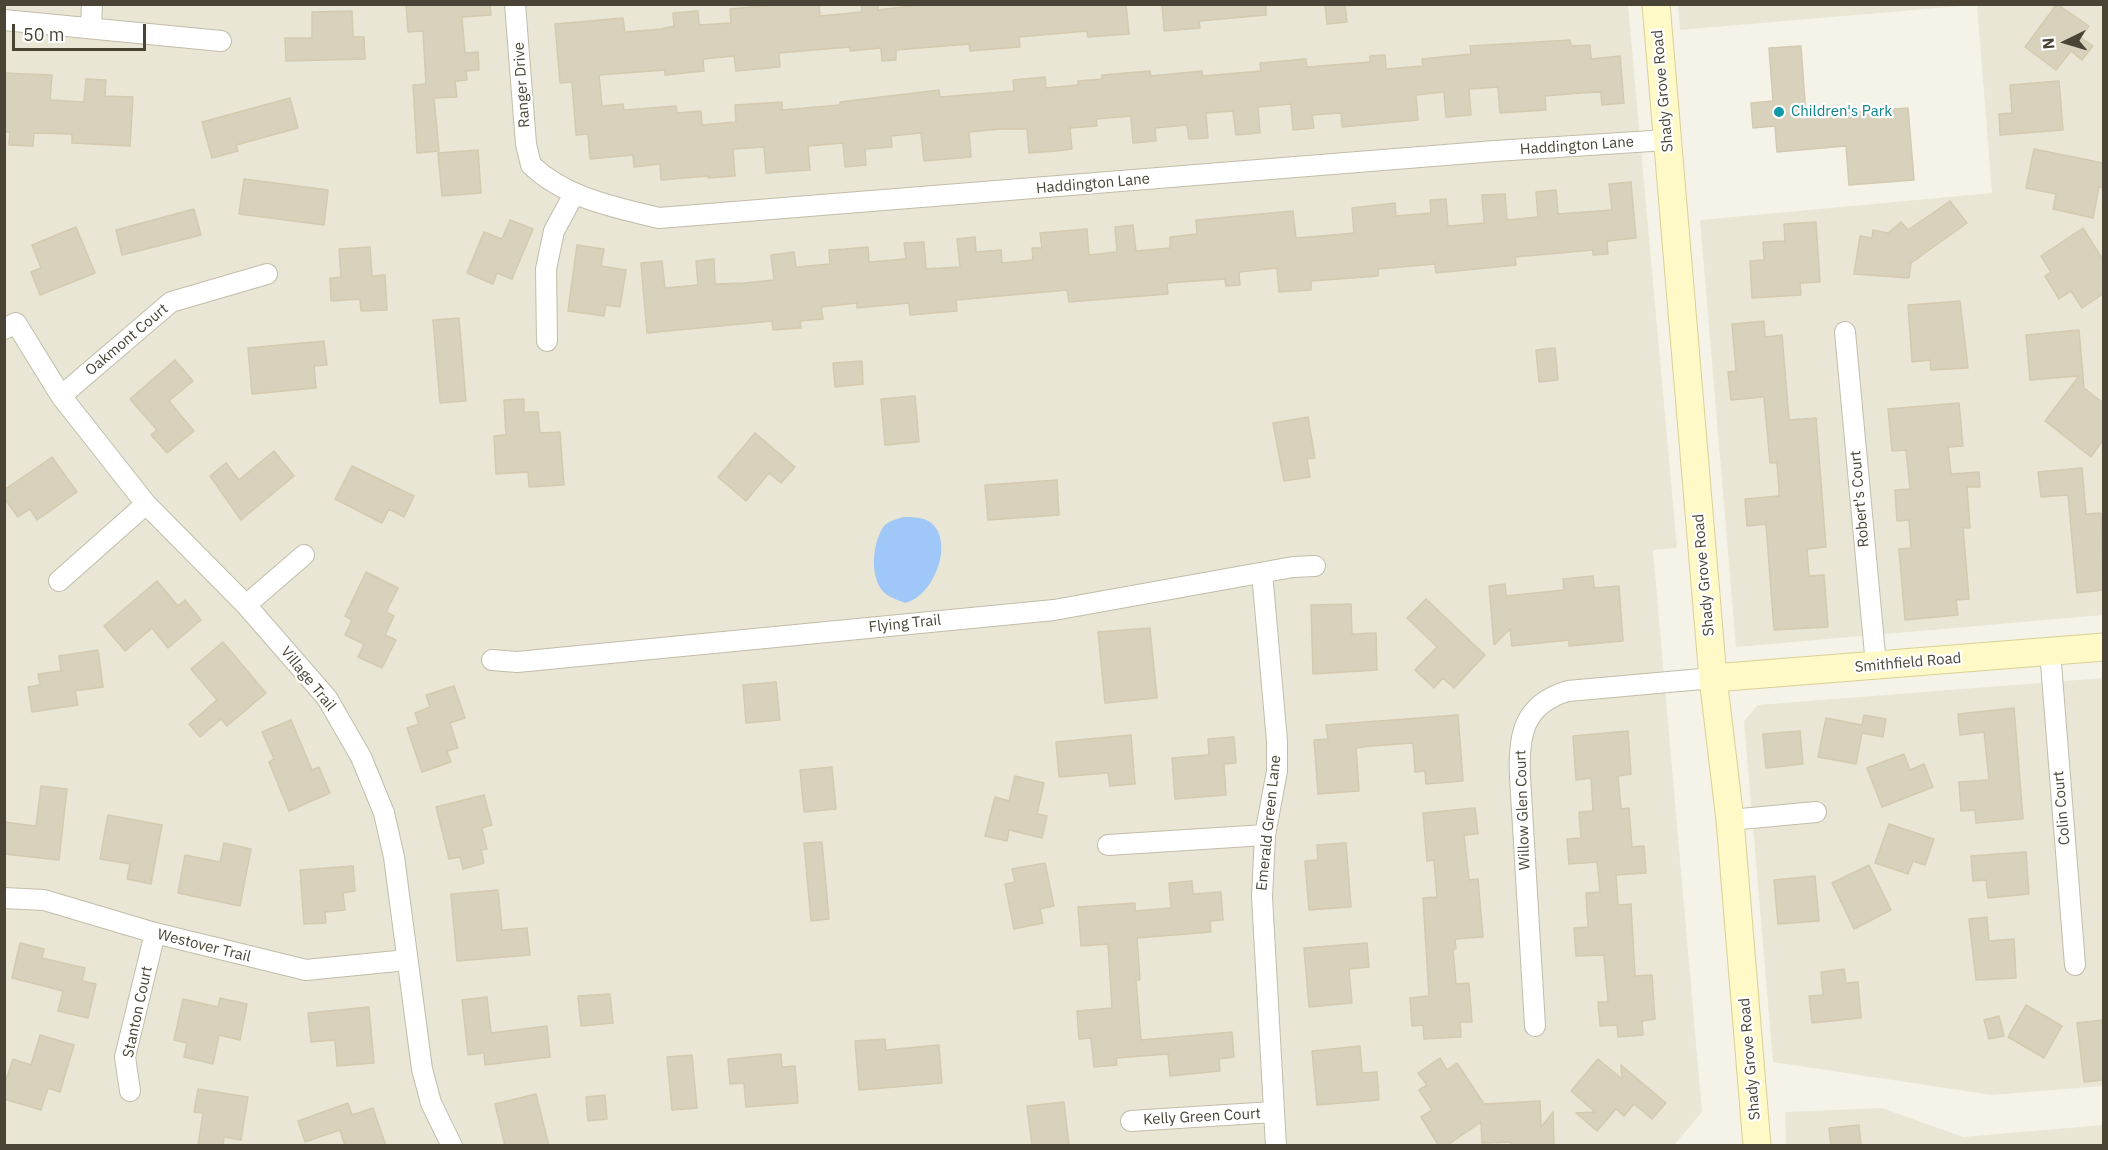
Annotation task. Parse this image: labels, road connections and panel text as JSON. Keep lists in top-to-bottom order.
{
  "streets": {
    "main road": ["Shady Grove Road", "Smithfield Road"],
    "street": [
      "Ranger Drive",
      "Haddington Lane",
      "Oakmont Court",
      "Robert's Court",
      "Flying Trail",
      "Village Trail",
      "Colin Court",
      "Willow Glen Court",
      "Emerald Green Lane",
      "Westover Trail",
      "Stanton Court",
      "Kelly Green Court"
    ]
  },
  "crossings": [
    ["Ranger Drive", "Haddington Lane"],
    ["Shady Grove Road", "Haddington Lane"],
    ["Shady Grove Road", "Smithfield Road"],
    ["Shady Grove Road", "Willow Glen Court"],
    ["Oakmont Court", "Village Trail"],
    ["Robert's Court", "Smithfield Road"],
    ["Flying Trail", "Emerald Green Lane"],
    ["Smithfield Road", "Colin Court"],
    ["Smithfield Road", "Willow Glen Court"],
    ["Village Trail", "Westover Trail"],
    ["Emerald Green Lane", "Kelly Green Court"],
    ["Westover Trail", "Stanton Court"]
  ],
  "places": ["Children's Park"],
  "scale_bar": "50 m",
  "north": "left"
}
